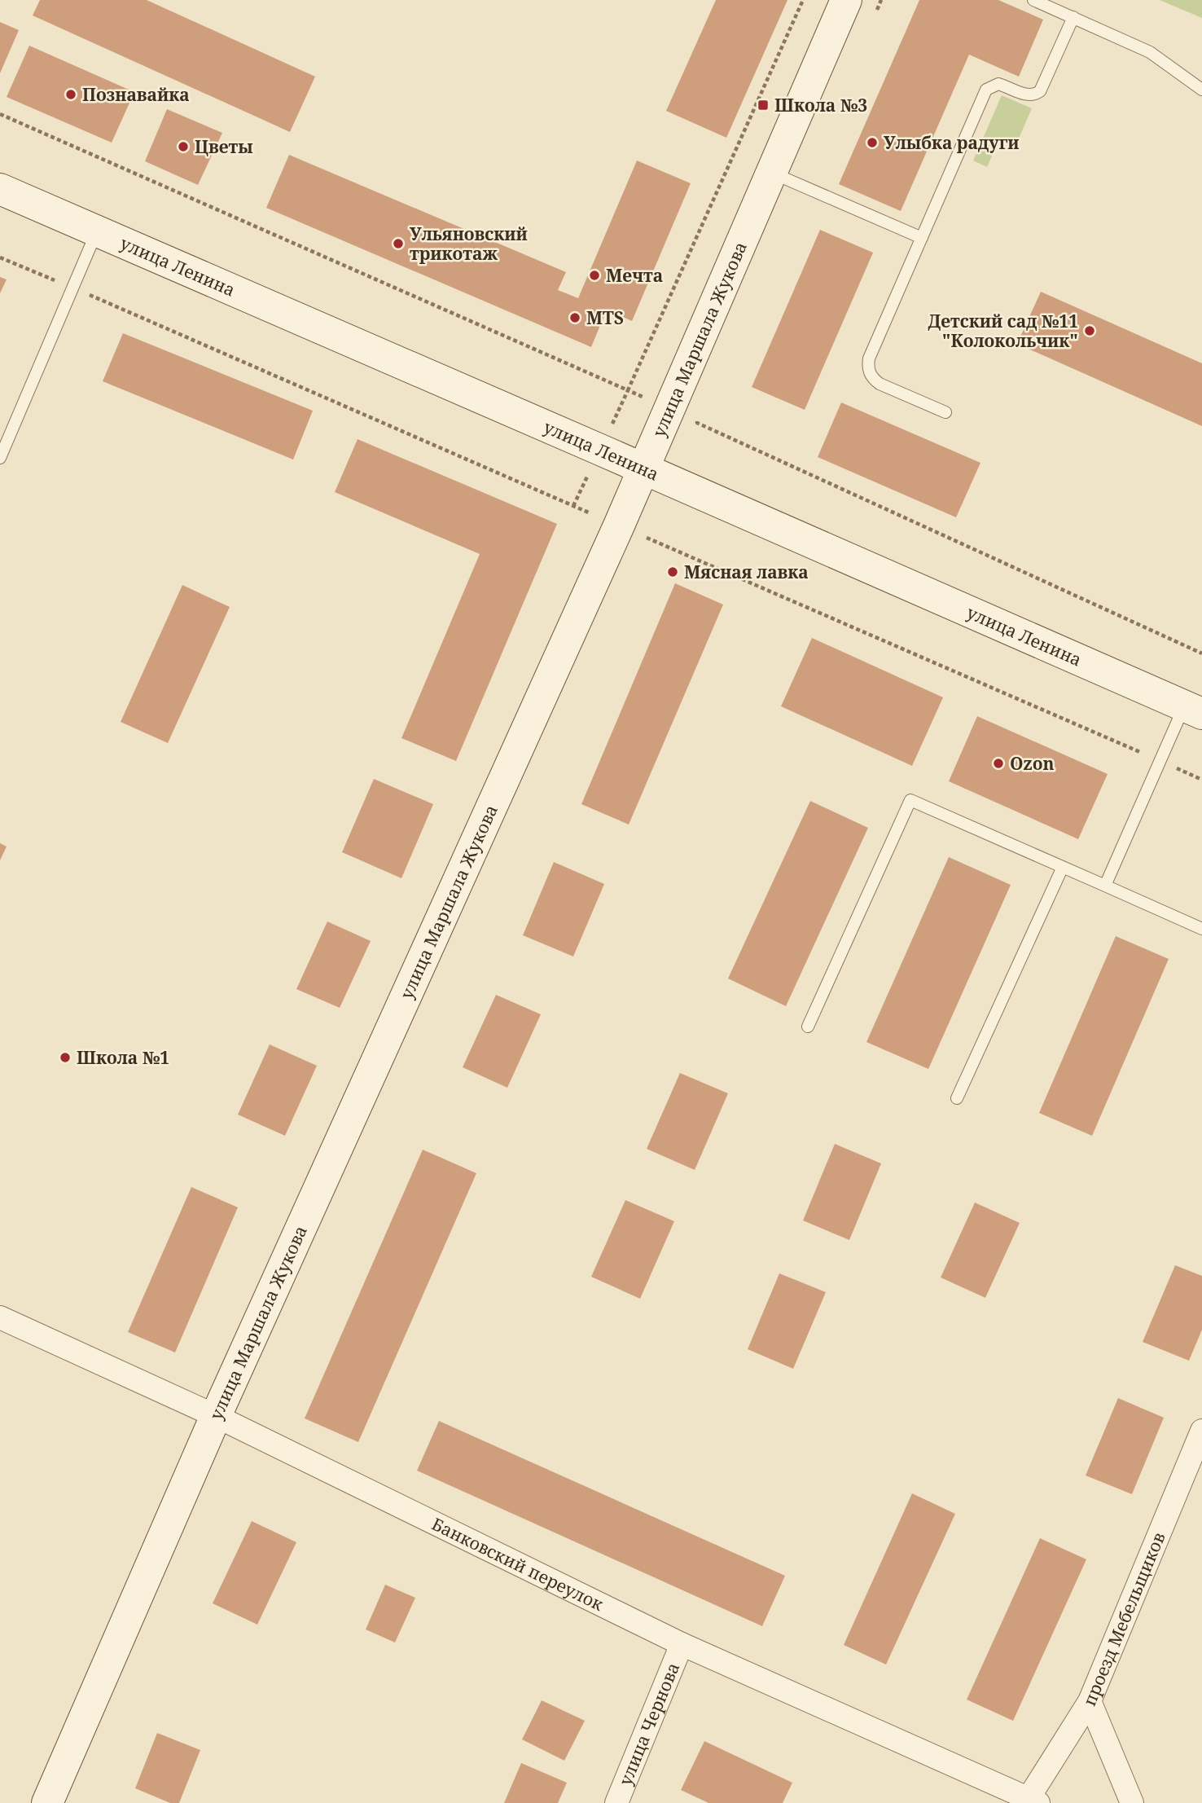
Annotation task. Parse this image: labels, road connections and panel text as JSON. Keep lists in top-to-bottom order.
{
  "streets": {
    "main road": ["улица Ленина", "улица Маршала Жукова"],
    "street": ["Банковский переулок", "проезд Мебельщиков", "улица Чернова"]
  },
  "crossings": [
    ["улица Ленина", "улица Маршала Жукова"],
    ["улица Маршала Жукова", "Банковский переулок"],
    ["Банковский переулок", "проезд Мебельщиков"],
    ["Банковский переулок", "улица Чернова"]
  ],
  "places": {
    "other": [
      "Познавайка",
      "Улыбка радуги",
      "Цветы",
      "Ульяновский трикотаж",
      "Мечта",
      "MTS",
      "Детский сад №11 \"Колокольчик\"",
      "Мясная лавка",
      "Ozon",
      "Школа №1"
    ],
    "transit": ["Школа №3"]
  }
}
